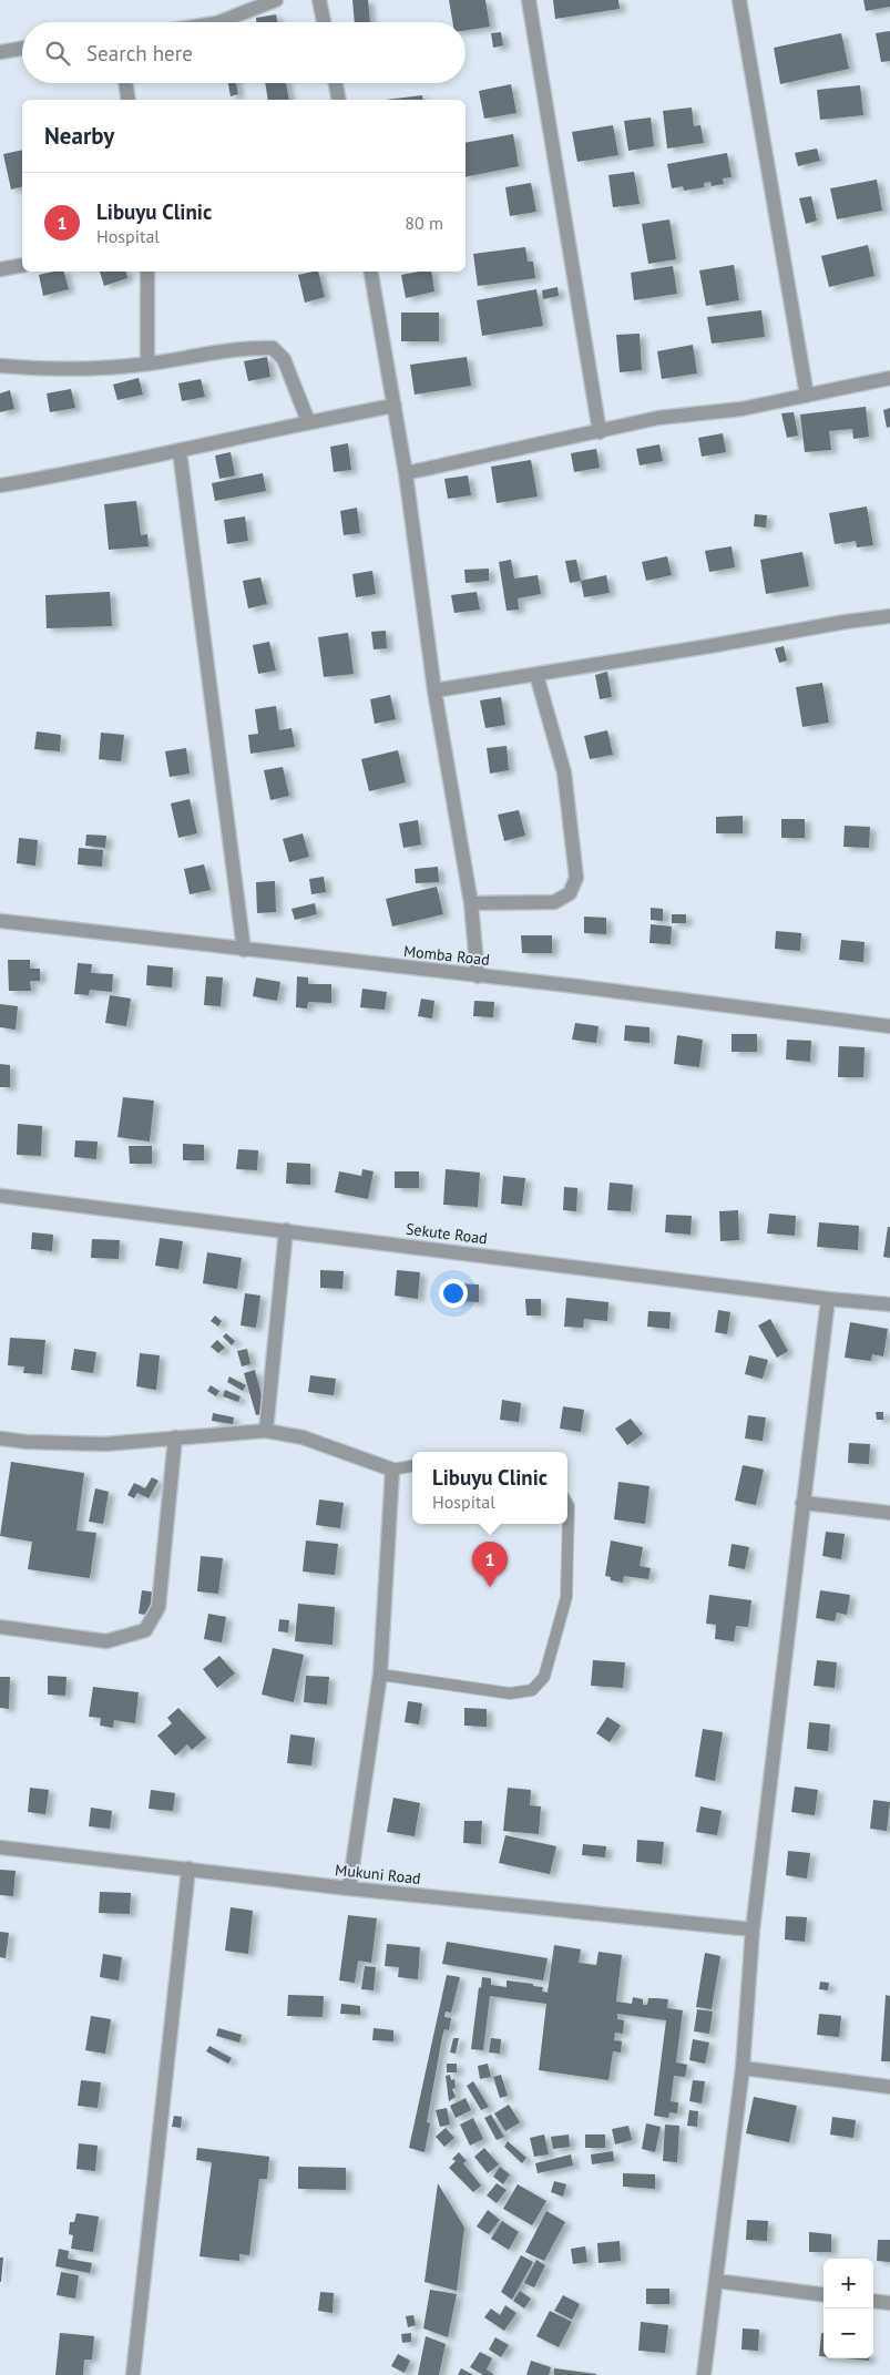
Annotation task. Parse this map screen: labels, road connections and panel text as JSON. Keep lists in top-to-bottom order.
{
  "streets": {
    "street": ["Momba Road", "Sekute Road", "Mukuni Road"]
  },
  "page": {
    "search": "Search here",
    "heading": "Nearby",
    "list": [
      {
        "mark": "1",
        "name": "Libuyu Clinic",
        "note": "Hospital",
        "value": "80 m"
      }
    ],
    "popup": ["Libuyu Clinic", "Hospital"],
    "pins": "1",
    "map_buttons": ["+", "−"]
  }
}
